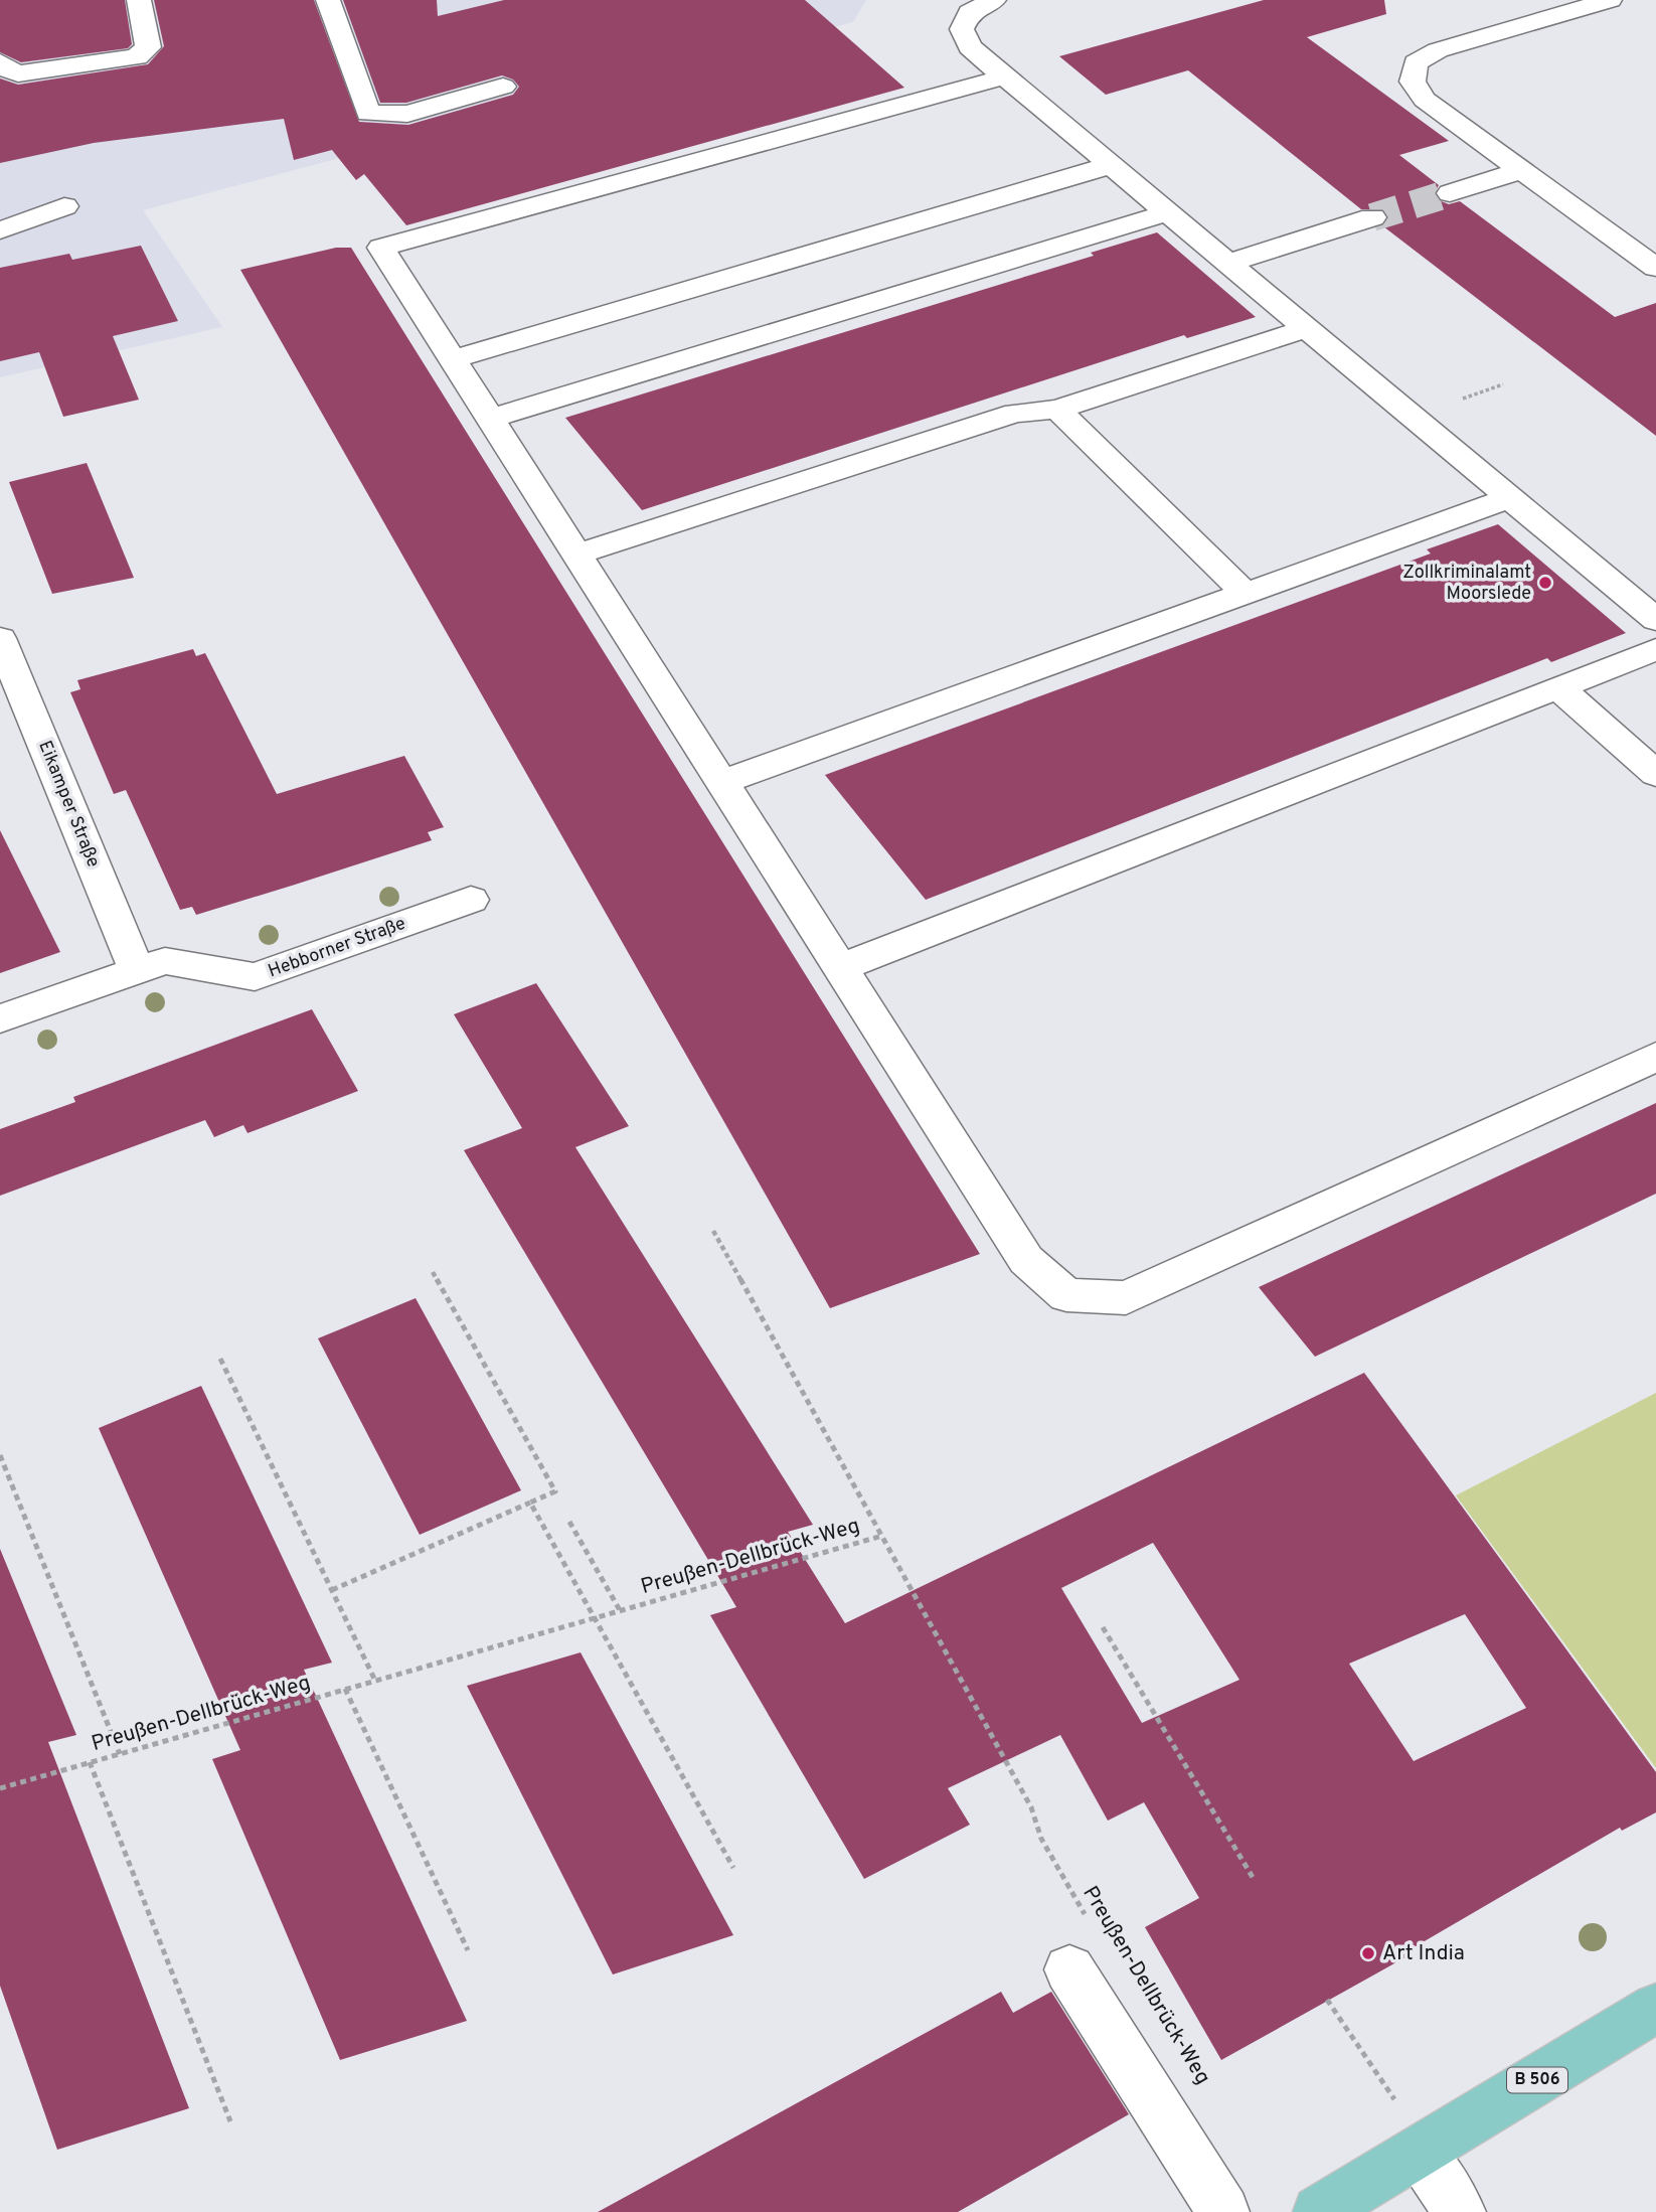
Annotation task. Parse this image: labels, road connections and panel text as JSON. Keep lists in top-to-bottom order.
{
  "streets": {
    "main road": ["B 506"],
    "street": ["Eikamper Straße", "Hebborner Straße"],
    "path": ["Preußen-Dellbrück-Weg"]
  },
  "crossings": [
    ["Eikamper Straße", "Hebborner Straße"]
  ],
  "places": ["Zollkriminalamt Moorslede", "Art India"]
}
